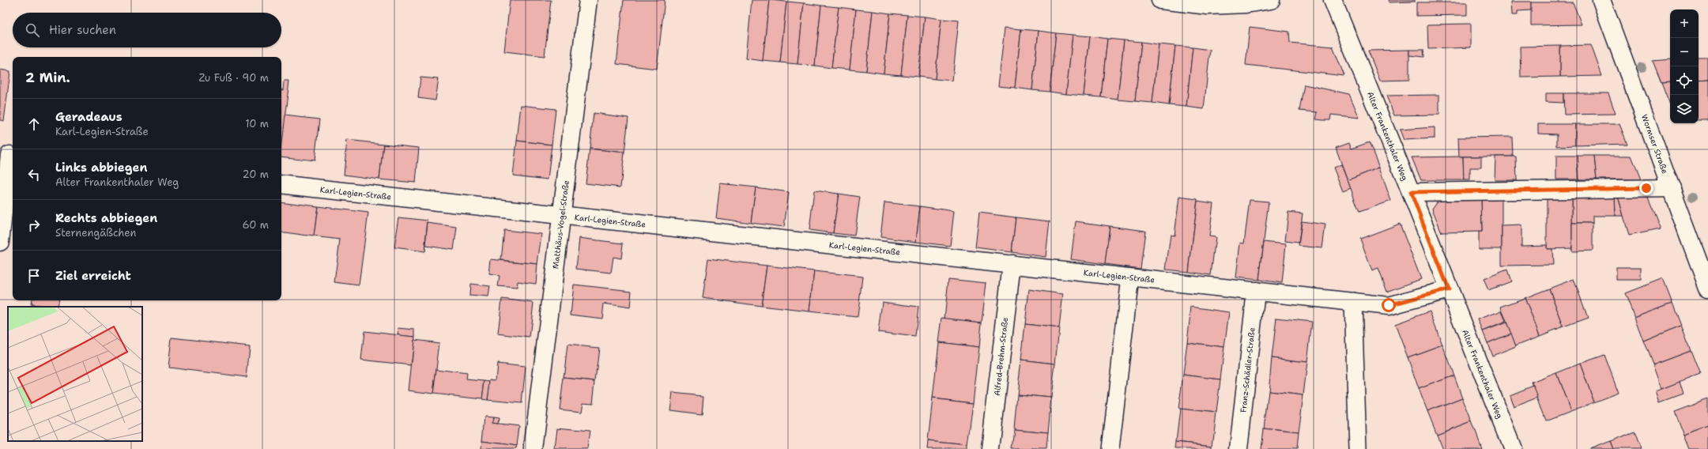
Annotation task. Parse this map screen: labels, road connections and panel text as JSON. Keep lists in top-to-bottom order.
{
  "streets": {
    "street": [
      "Alter Frankenthaler Weg",
      "Wormser Straße",
      "Karl-Legien-Straße",
      "Matthäus-Vogel-Straße",
      "Alfred-Brehm-Straße",
      "Franz-Schädler-Straße"
    ]
  },
  "crossings": [
    ["Alter Frankenthaler Weg", "Karl-Legien-Straße"],
    ["Karl-Legien-Straße", "Matthäus-Vogel-Straße"],
    ["Karl-Legien-Straße", "Alfred-Brehm-Straße"],
    ["Karl-Legien-Straße", "Franz-Schädler-Straße"]
  ],
  "page": {
    "map_buttons": ["+", "−"],
    "search": "Hier suchen",
    "heading": ["2 Min.", "Zu Fuß · 90 m"],
    "list": [
      ["Geradeaus", "Karl-Legien-Straße", "10 m"],
      ["Links abbiegen", "Alter Frankenthaler Weg", "20 m"],
      ["Rechts abbiegen", "Sternengäßchen", "60 m"],
      "Ziel erreicht"
    ]
  }
}
